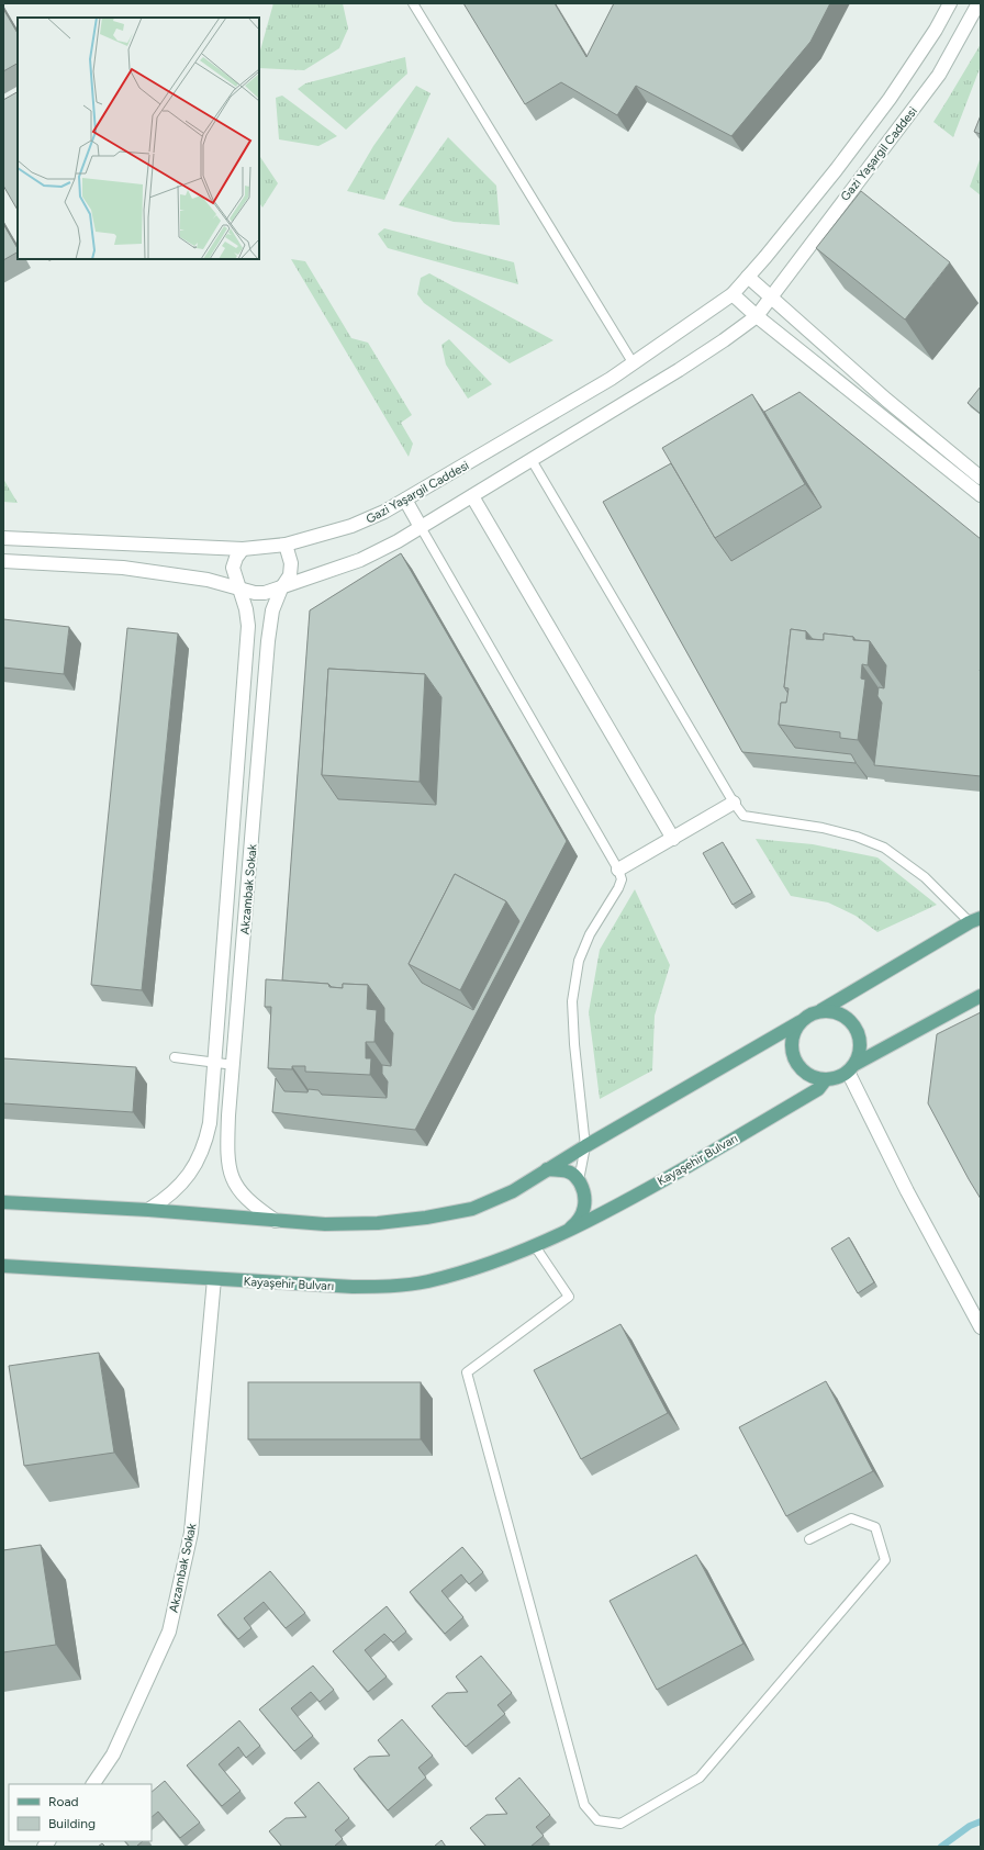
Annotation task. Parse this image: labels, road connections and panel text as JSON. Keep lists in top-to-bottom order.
{
  "streets": {
    "main road": ["Kayaşehir Bulvarı"],
    "street": ["Gazi Yaşargil Caddesi", "Akzambak Sokak"]
  },
  "crossings": [
    ["Gazi Yaşargil Caddesi", "Akzambak Sokak"],
    ["Akzambak Sokak", "Kayaşehir Bulvarı"]
  ],
  "legend": ["Road", "Building"]
}
